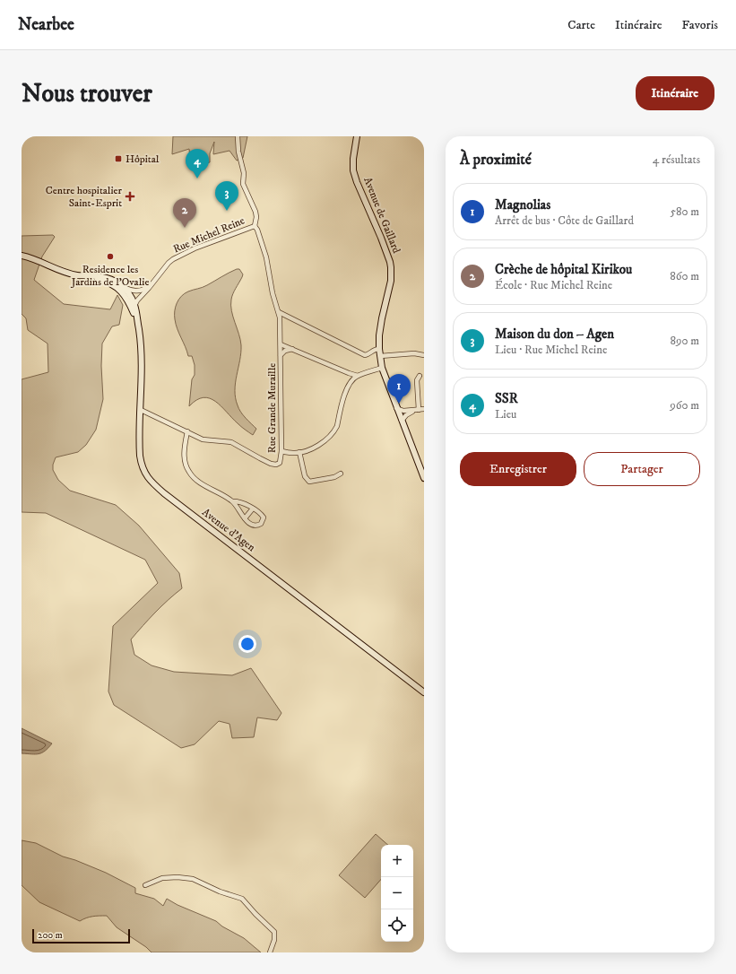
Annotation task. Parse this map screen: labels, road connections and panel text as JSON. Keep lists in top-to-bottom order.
{
  "streets": {
    "main road": ["Avenue de Gaillard", "Avenue d'Agen"],
    "street": ["Rue Michel Reine", "Rue Grande Muraille"]
  },
  "crossings": [
    ["Rue Michel Reine", "Rue Grande Muraille"],
    ["Rue Michel Reine", "Avenue d'Agen"],
    ["Rue Grande Muraille", "Avenue d'Agen"]
  ],
  "places": {
    "transit": ["Hôpital"],
    "health": ["Centre hospitalier Saint-Esprit"],
    "other": ["Residence les Jardins de l'Ovalie"]
  },
  "scale_bar": "200 m",
  "page": {
    "header": "Nearbee",
    "nav": ["Carte", "Itinéraire", "Favoris"],
    "buttons": [
      "Itinéraire",
      ["Enregistrer", "Partager"]
    ],
    "title": "Nous trouver",
    "heading": ["À proximité", "4 résultats"],
    "pins": [
      "4",
      "3",
      "2",
      "1"
    ],
    "list": [
      {
        "mark": "1",
        "name": "Magnolias",
        "note": "Arrêt de bus · Côte de Gaillard",
        "value": "580 m"
      },
      {
        "mark": "2",
        "name": "Crèche de hôpital Kirikou",
        "note": "École · Rue Michel Reine",
        "value": "860 m"
      },
      {
        "mark": "3",
        "name": "Maison du don – Agen",
        "note": "Lieu · Rue Michel Reine",
        "value": "890 m"
      },
      {
        "mark": "4",
        "name": "SSR",
        "note": "Lieu",
        "value": "960 m"
      }
    ],
    "map_buttons": ["+", "−"],
    "scale": "200 m"
  }
}
